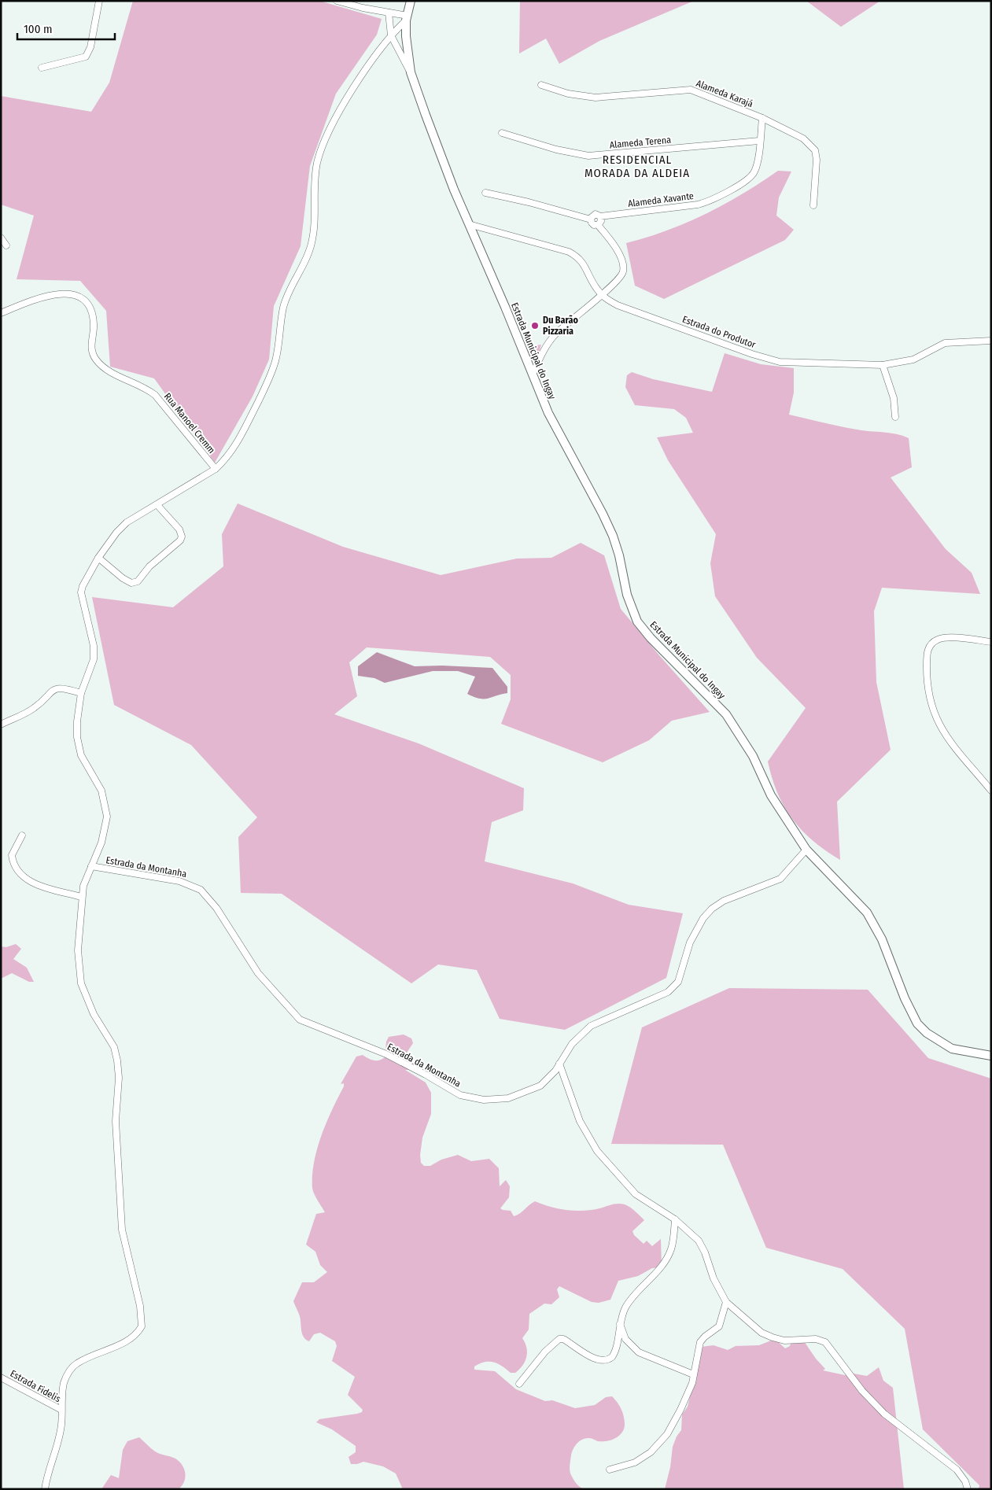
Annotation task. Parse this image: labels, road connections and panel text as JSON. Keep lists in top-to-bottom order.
{
  "streets": {
    "street": [
      "Alameda Karajá",
      "Alameda Terena",
      "Alameda Xavante",
      "Estrada do Produtor",
      "Estrada Municipal do Ingay",
      "Rua Manoel Cremm",
      "Estrada da Montanha",
      "Estrada Fidelis"
    ]
  },
  "crossings": [
    ["Alameda Karajá", "Alameda Xavante"],
    ["Alameda Terena", "Alameda Xavante"],
    ["Estrada do Produtor", "Estrada Municipal do Ingay"],
    ["Estrada Municipal do Ingay", "Estrada da Montanha"]
  ],
  "districts": ["RESIDENCIAL MORADA DA ALDEIA"],
  "places": ["Du Barão Pizzaria"],
  "scale_bar": "100 m"
}
